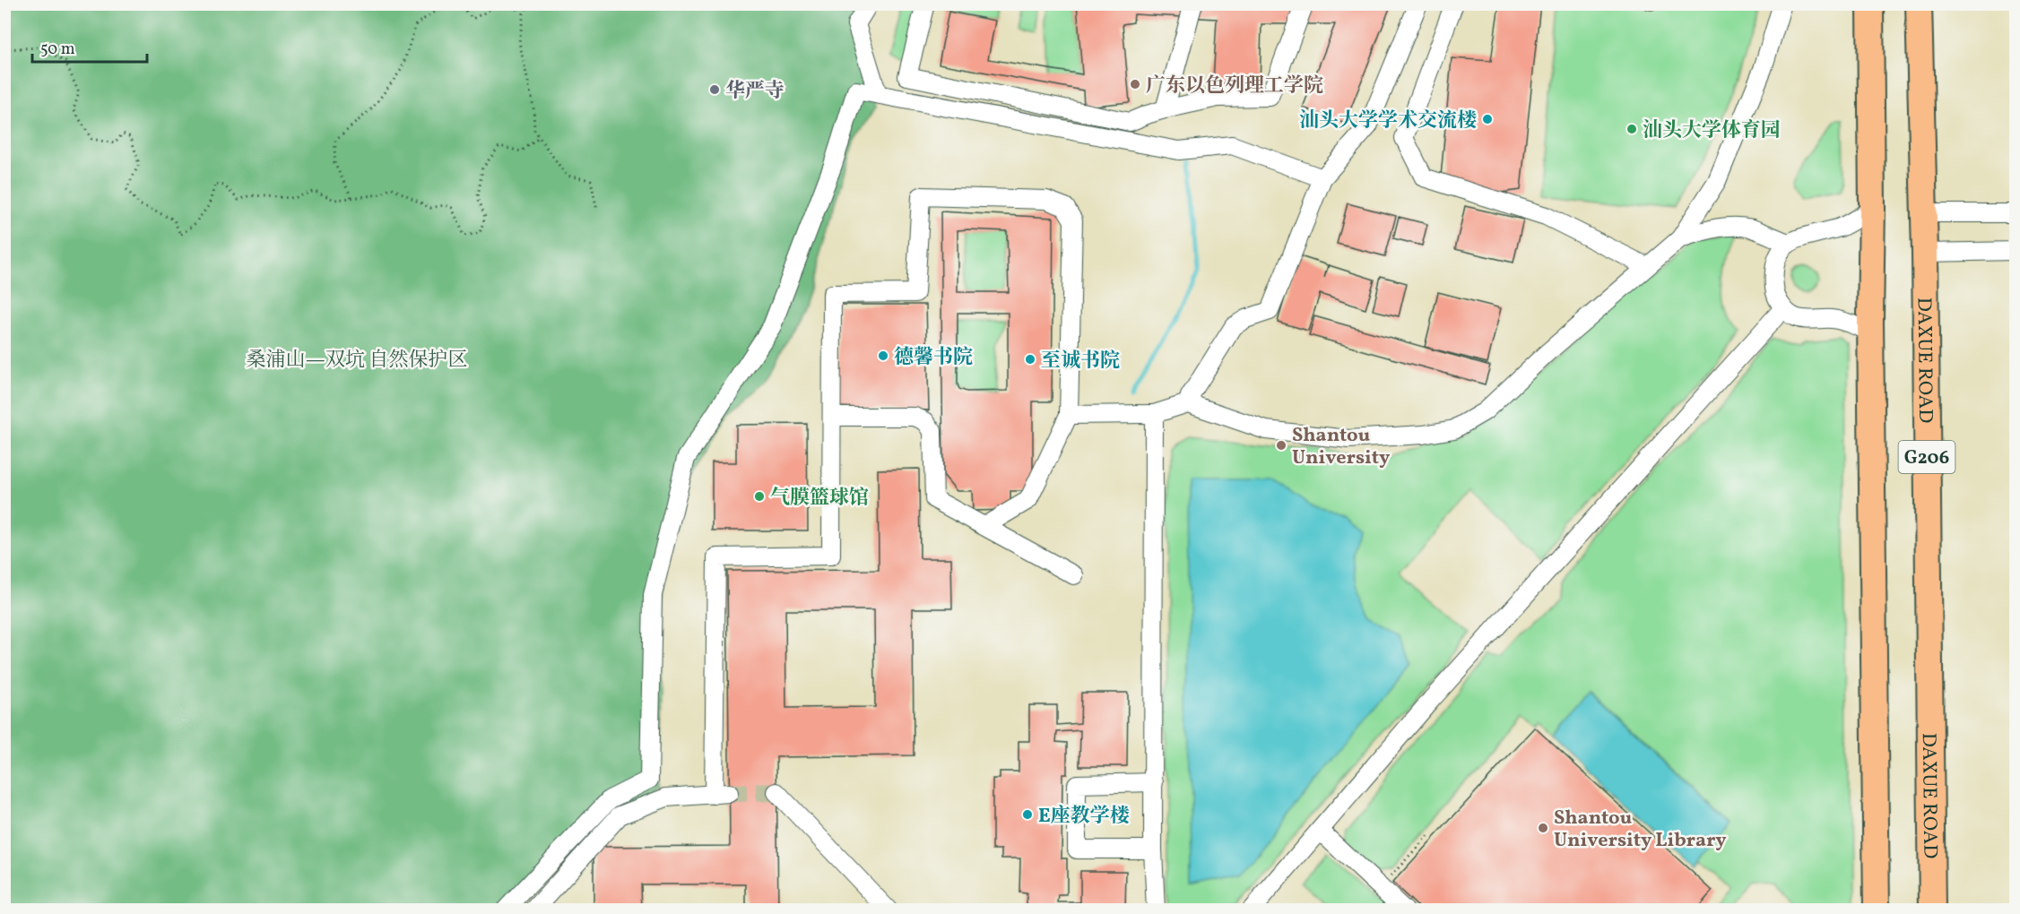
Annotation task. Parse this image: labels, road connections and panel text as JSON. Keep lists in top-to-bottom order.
{
  "streets": {
    "highway": ["DAXUE ROAD", "G206"]
  },
  "parks": ["桑浦山—双坑 自然保护区"],
  "places": [
    "广东以色列理工学院",
    "华严寺",
    "汕头大学学术交流楼",
    "汕头大学体育园",
    "德馨书院",
    "至诚书院",
    "Shantou University",
    "气膜篮球馆",
    "E座教学楼",
    "Shantou University Library"
  ],
  "scale_bar": "50 m"
}
